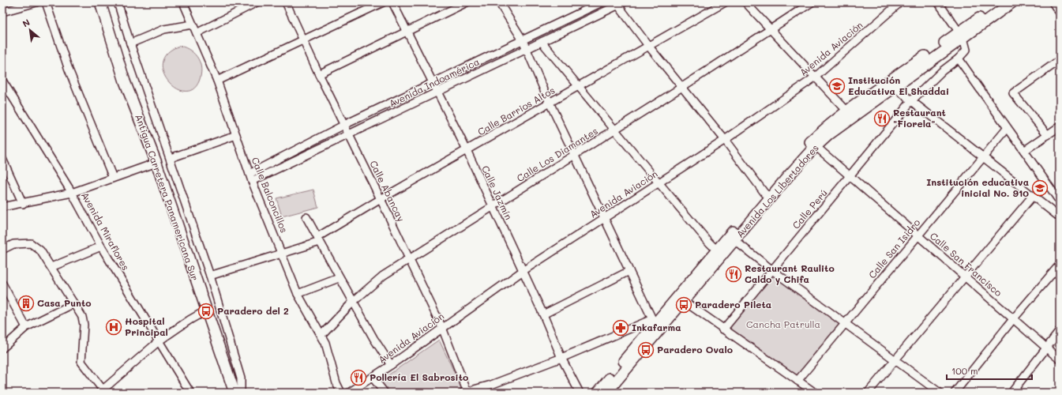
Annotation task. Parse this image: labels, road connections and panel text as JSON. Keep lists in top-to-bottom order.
{
  "streets": {
    "highway": ["Avenida Los Libertadores", "Antigua Carretera Panamericana Sur"],
    "street": [
      "Avenida Aviación",
      "Avenida Indoamérica",
      "Calle Barrios Altos",
      "Calle Los Diamantes",
      "Calle Abancay",
      "Calle Jazmín",
      "Calle Balconcillos",
      "Calle Perú",
      "Avenida Miraflores",
      "Calle San Isidro",
      "Calle San Francisco"
    ]
  },
  "crossings": [
    ["Avenida Aviación", "Calle Abancay"],
    ["Avenida Aviación", "Calle Jazmín"],
    ["Avenida Indoamérica", "Calle Abancay"],
    ["Avenida Indoamérica", "Calle Jazmín"],
    ["Avenida Indoamérica", "Calle Balconcillos"],
    ["Calle Barrios Altos", "Calle Abancay"],
    ["Calle Barrios Altos", "Calle Jazmín"],
    ["Calle Barrios Altos", "Calle Balconcillos"],
    ["Calle Los Diamantes", "Calle Abancay"],
    ["Calle Los Diamantes", "Calle Jazmín"],
    ["Calle Los Diamantes", "Calle Balconcillos"],
    ["Avenida Los Libertadores", "Calle San Francisco"],
    ["Calle Perú", "Calle San Francisco"],
    ["Calle San Isidro", "Calle San Francisco"]
  ],
  "parks": ["Cancha Patrulla"],
  "places": {
    "school or university": ["Institución Educativa El Shaddai", "Institución educativa inicial No. 910"],
    "restaurant": ["Restaurant \"Fiorela\"", "Restaurant Raulito Caldo y Chifa", "Pollería El Sabrosito"],
    "building": ["Casa Punto"],
    "bus stop": ["Paradero Pileta", "Paradero del 2", "Paradero Ovalo"],
    "hospital": ["Hospital Principal"],
    "pharmacy": ["Inkafarma"]
  },
  "scale_bar": "100 m",
  "north": "top left"
}
